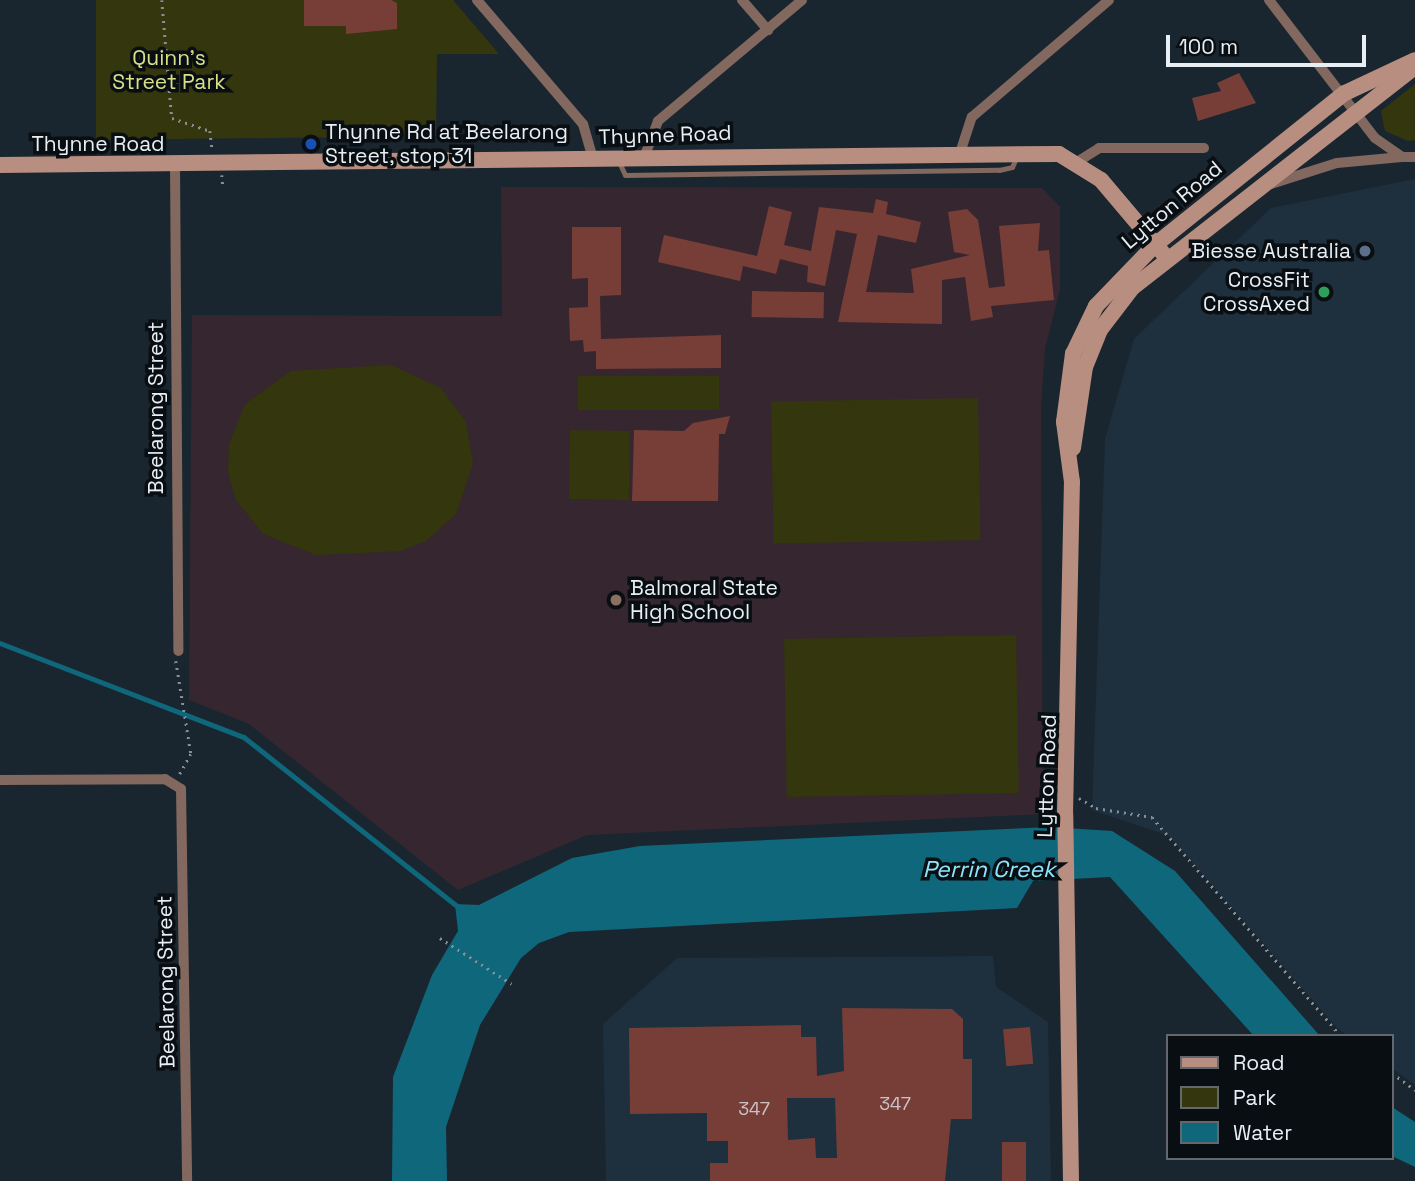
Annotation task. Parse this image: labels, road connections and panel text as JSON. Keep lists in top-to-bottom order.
{
  "streets": {
    "main road": ["Thynne Road", "Lytton Road"],
    "street": ["Beelarong Street"]
  },
  "crossings": [
    ["Thynne Road", "Beelarong Street"]
  ],
  "water": ["Perrin Creek"],
  "parks": ["Quinn's Street Park"],
  "places": [
    "Thynne Rd at Beelarong Street, stop 31",
    "Biesse Australia",
    "CrossFit CrossAxed",
    "Balmoral State High School"
  ],
  "house_numbers": ["347", "347"],
  "legend": ["Road", "Park", "Water"],
  "scale_bar": "100 m"
}
